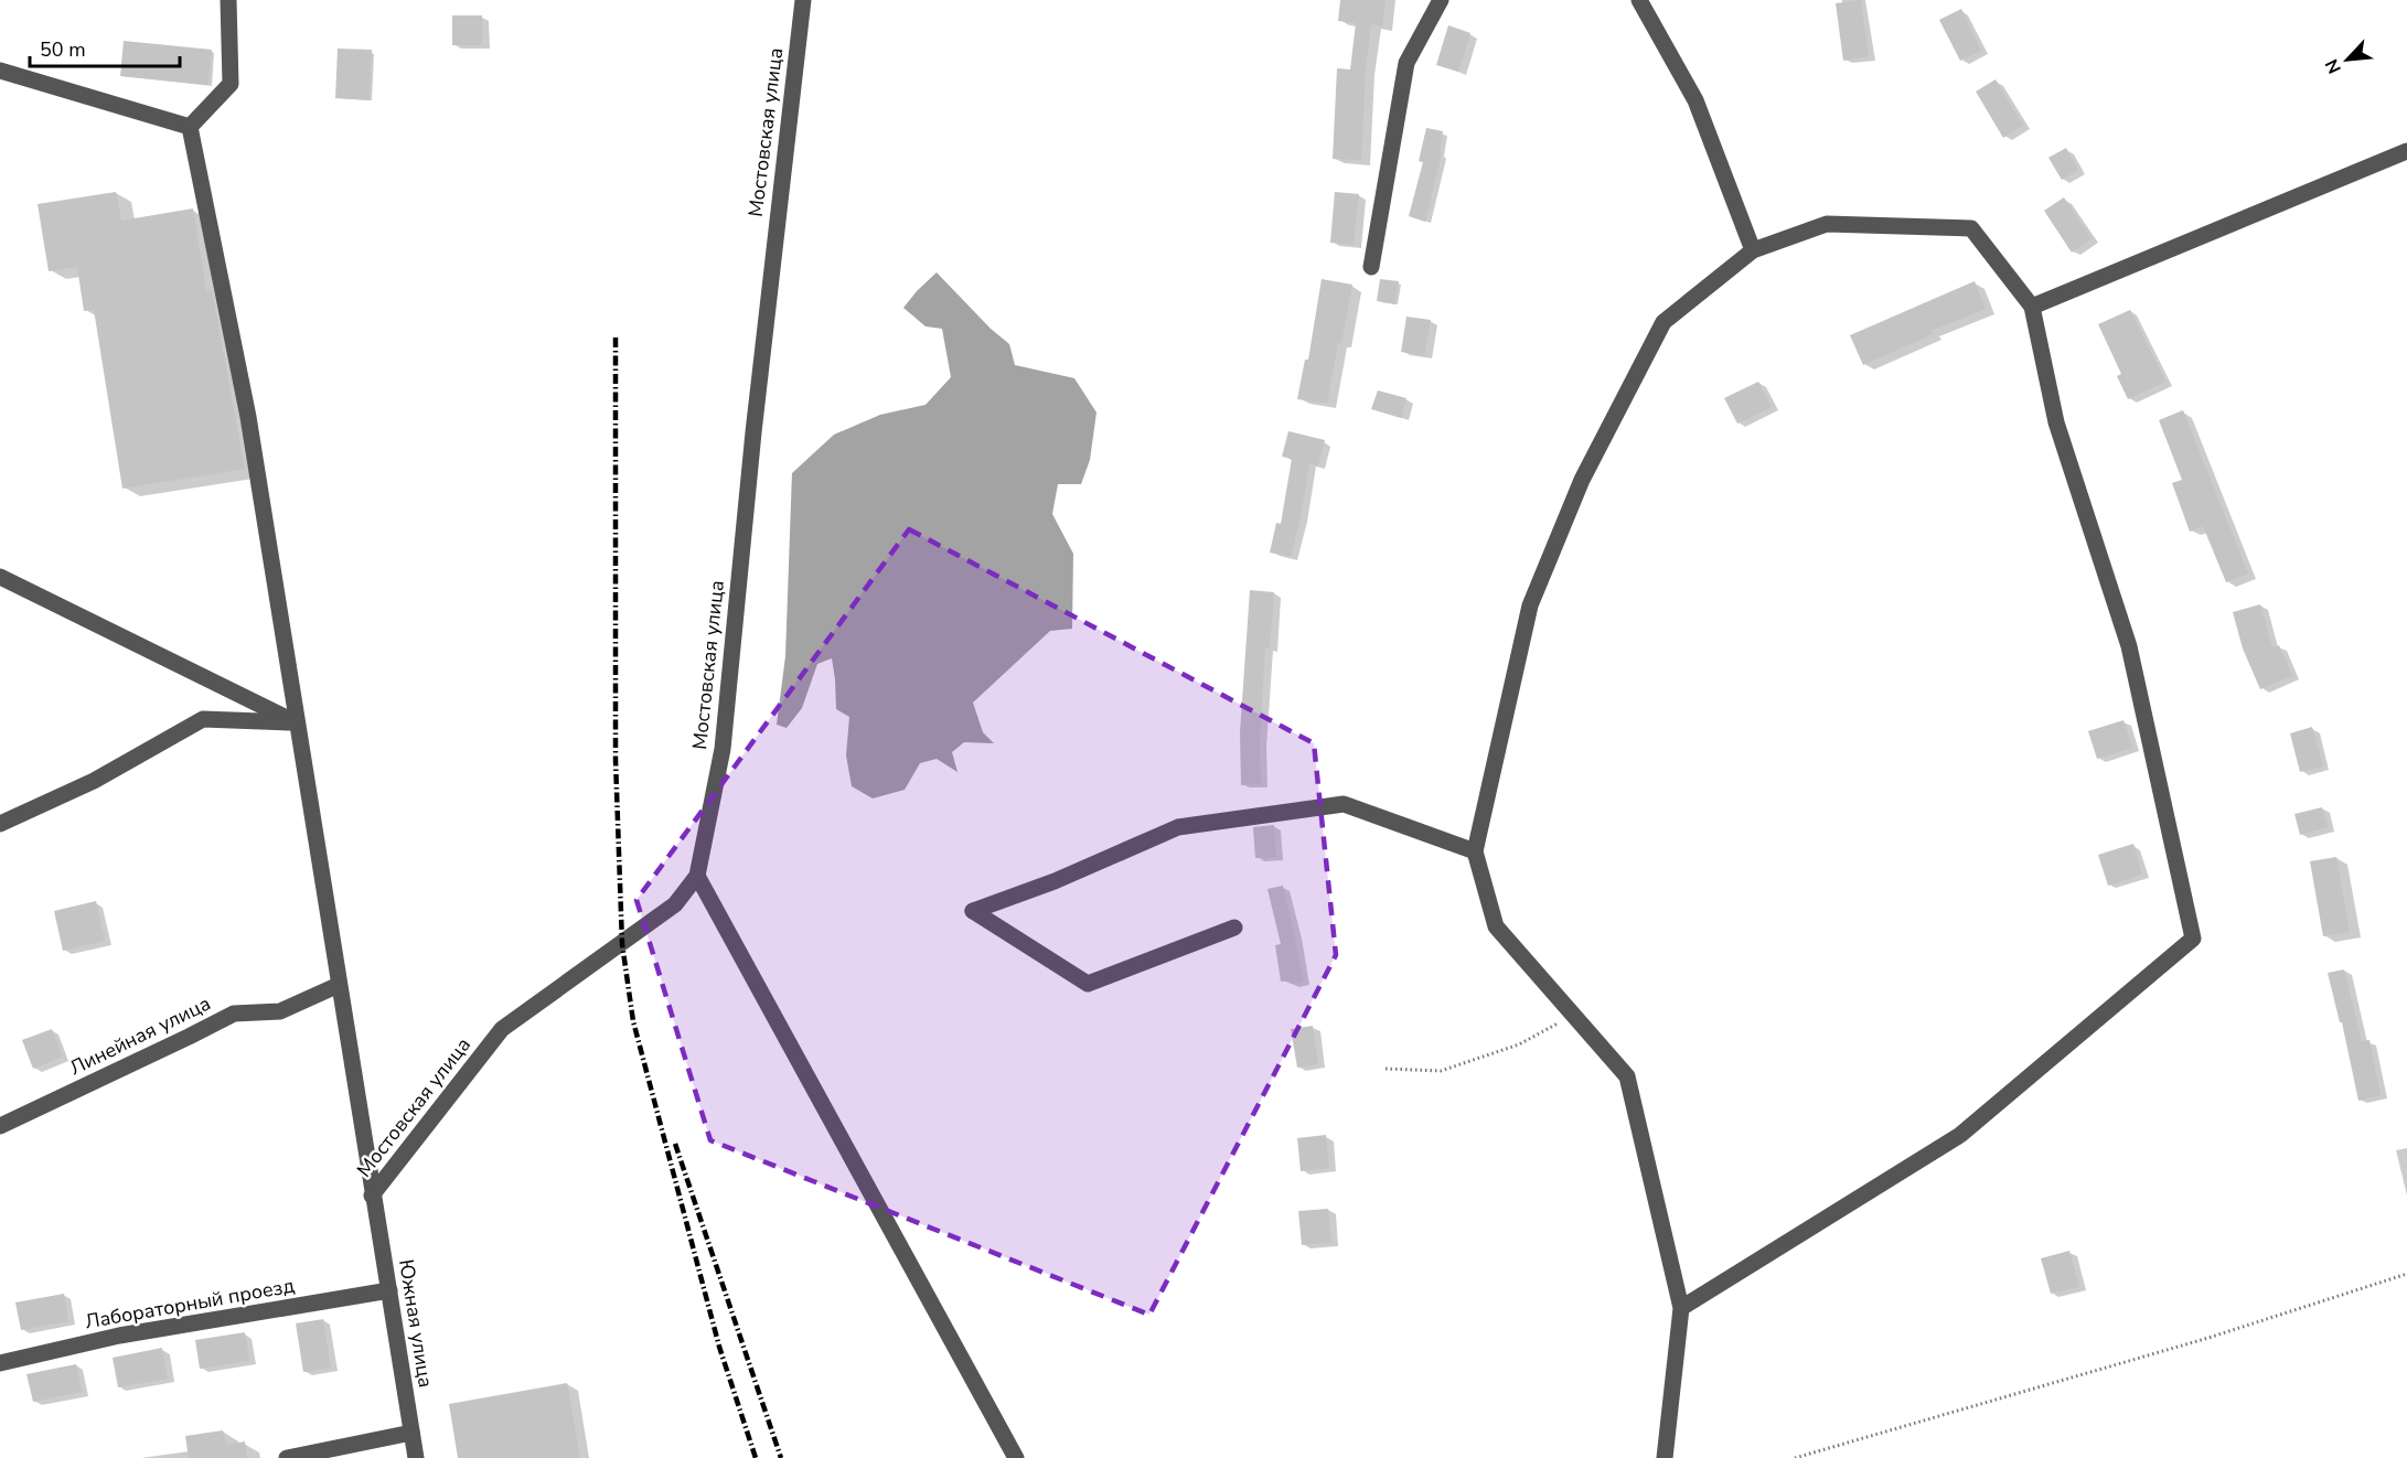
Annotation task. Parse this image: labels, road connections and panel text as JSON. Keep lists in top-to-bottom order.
{
  "streets": {
    "street": [
      "Мостовская улица",
      "Линейная улица",
      "Лабораторный проезд",
      "Южная улица"
    ]
  },
  "crossings": [
    ["Мостовская улица", "Южная улица"],
    ["Линейная улица", "Южная улица"],
    ["Лабораторный проезд", "Южная улица"]
  ],
  "scale_bar": "50 m",
  "north": "bottom left"
}
